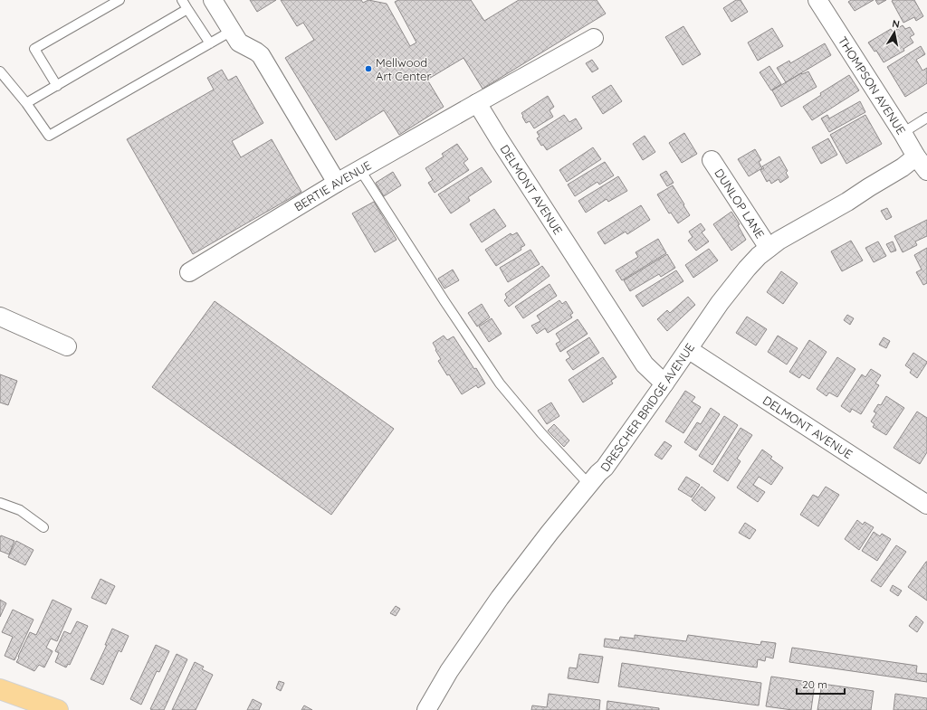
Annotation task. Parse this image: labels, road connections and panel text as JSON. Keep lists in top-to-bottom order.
{
  "streets": {
    "street": [
      "THOMPSON AVENUE",
      "BERTIE AVENUE",
      "DELMONT AVENUE",
      "DUNLOP LANE",
      "DRESCHER BRIDGE AVENUE"
    ]
  },
  "crossings": [
    ["THOMPSON AVENUE", "DRESCHER BRIDGE AVENUE"],
    ["BERTIE AVENUE", "DELMONT AVENUE"],
    ["DELMONT AVENUE", "DRESCHER BRIDGE AVENUE"],
    ["DUNLOP LANE", "DRESCHER BRIDGE AVENUE"]
  ],
  "places": ["Mellwood Art Center"],
  "scale_bar": "20 m",
  "north": "top"
}
